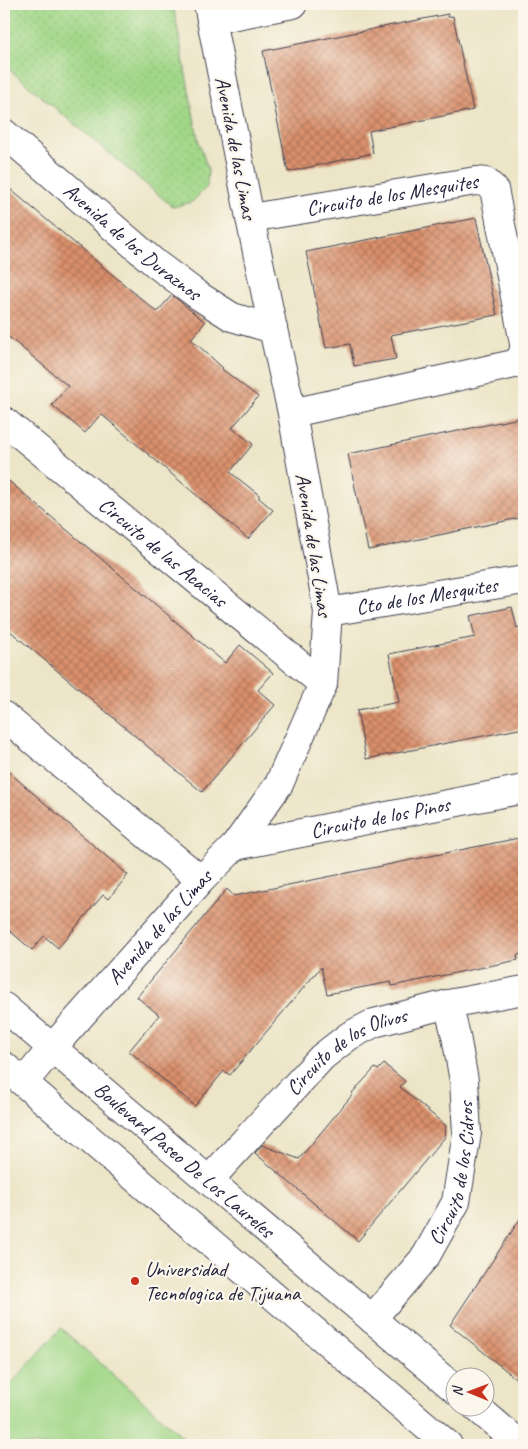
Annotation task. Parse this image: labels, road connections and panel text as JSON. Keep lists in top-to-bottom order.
{
  "streets": {
    "street": [
      "Avenida de las Limas",
      "Circuito de los Mesquites",
      "Avenida de los Duraznos",
      "Circuito de las Acacias",
      "Cto de los Mesquites",
      "Circuito de los Pinos",
      "Circuito de los Olivos",
      "Boulevard Paseo De Los Laureles",
      "Circuito de los Cidros"
    ]
  },
  "crossings": [
    ["Avenida de las Limas", "Circuito de los Mesquites"],
    ["Avenida de las Limas", "Avenida de los Duraznos"],
    ["Avenida de las Limas", "Circuito de las Acacias"],
    ["Avenida de las Limas", "Cto de los Mesquites"],
    ["Avenida de las Limas", "Circuito de los Pinos"],
    ["Avenida de las Limas", "Boulevard Paseo De Los Laureles"],
    ["Circuito de los Olivos", "Boulevard Paseo De Los Laureles"],
    ["Circuito de los Olivos", "Circuito de los Cidros"],
    ["Boulevard Paseo De Los Laureles", "Circuito de los Cidros"]
  ],
  "places": ["Universidad Tecnologica de Tijuana"],
  "north": "left"
}
